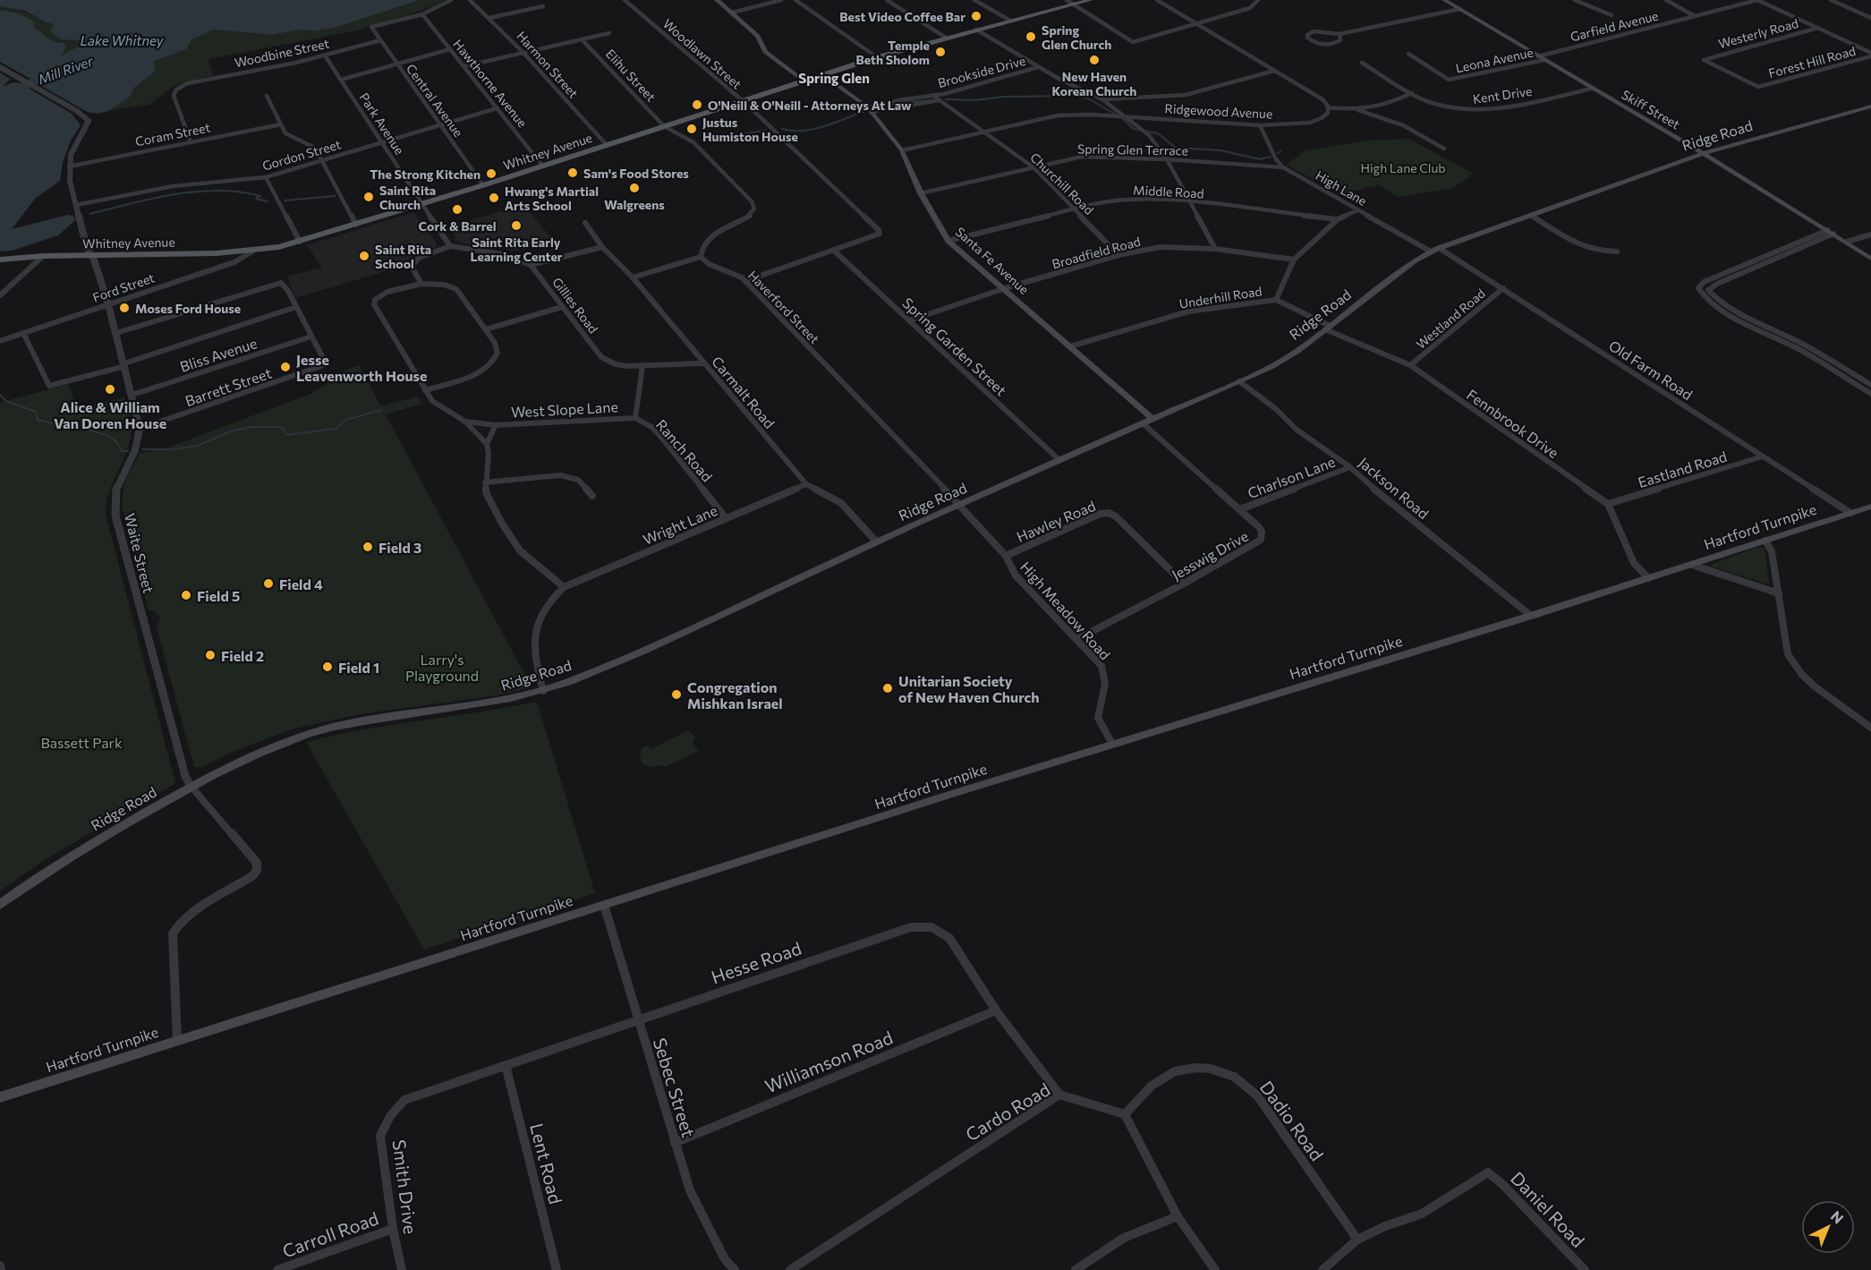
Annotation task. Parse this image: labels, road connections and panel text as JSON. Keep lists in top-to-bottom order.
{
  "streets": {
    "main road": [
      "Skiff Street",
      "Ridge Road",
      "Whitney Avenue",
      "Santa Fe Avenue",
      "Hartford Turnpike"
    ],
    "street": [
      "Garfield Avenue",
      "Westerly Road",
      "Woodbine Street",
      "Woodlawn Street",
      "Leona Avenue",
      "Forest Hill Road",
      "Harmon Street",
      "Brookside Drive",
      "Elihu Street",
      "Hawthorne Avenue",
      "Kent Drive",
      "Central Avenue",
      "Ridgewood Avenue",
      "Park Avenue",
      "Coram Street",
      "Spring Glen Terrace",
      "Gordon Street",
      "Churchill Road",
      "High Lane",
      "Middle Road",
      "Broadfield Road",
      "Ford Street",
      "Underhill Road",
      "Gillies Road",
      "Haverford Street",
      "Westland Road",
      "Spring Garden Street",
      "Bliss Avenue",
      "Old Farm Road",
      "Barrett Street",
      "Carmalt Road",
      "West Slope Lane",
      "Fennbrook Drive",
      "Ranch Road",
      "Eastland Road",
      "Charlson Lane",
      "Jackson Road",
      "Hawley Road",
      "Wright Lane",
      "Waite Street",
      "Jesswig Drive",
      "High Meadow Road",
      "Hesse Road",
      "Williamson Road",
      "Sebec Street",
      "Cardo Road",
      "Dadio Road",
      "Lent Road",
      "Smith Drive",
      "Daniel Road",
      "Carroll Road"
    ]
  },
  "crossings": [
    ["Garfield Avenue", "Skiff Street"],
    ["Westerly Road", "Forest Hill Road"],
    ["Woodbine Street", "Central Avenue"],
    ["Woodbine Street", "Park Avenue"],
    ["Woodbine Street", "Coram Street"],
    ["Woodlawn Street", "Whitney Avenue"],
    ["Woodlawn Street", "Spring Garden Street"],
    ["Leona Avenue", "Skiff Street"],
    ["Harmon Street", "Whitney Avenue"],
    ["Brookside Drive", "Churchill Road"],
    ["Brookside Drive", "Santa Fe Avenue"],
    ["Elihu Street", "Whitney Avenue"],
    ["Hawthorne Avenue", "Central Avenue"],
    ["Hawthorne Avenue", "Whitney Avenue"],
    ["Hawthorne Avenue", "Gordon Street"],
    ["Kent Drive", "Skiff Street"],
    ["Central Avenue", "Whitney Avenue"],
    ["Central Avenue", "Gordon Street"],
    ["Skiff Street", "Ridge Road"],
    ["Ridgewood Avenue", "Churchill Road"],
    ["Ridgewood Avenue", "High Lane"],
    ["Ridgewood Avenue", "Santa Fe Avenue"],
    ["Park Avenue", "Whitney Avenue"],
    ["Park Avenue", "Gordon Street"],
    ["Coram Street", "Waite Street"],
    ["Ridge Road", "High Lane"],
    ["Ridge Road", "Santa Fe Avenue"],
    ["Ridge Road", "Haverford Street"],
    ["Ridge Road", "Spring Garden Street"],
    ["Ridge Road", "Old Farm Road"],
    ["Ridge Road", "Carmalt Road"],
    ["Ridge Road", "Fennbrook Drive"],
    ["Ridge Road", "Jackson Road"],
    ["Ridge Road", "Waite Street"],
    ["Ridge Road", "Jesswig Drive"],
    ["Ridge Road", "High Meadow Road"],
    ["Spring Glen Terrace", "Churchill Road"],
    ["Spring Glen Terrace", "High Lane"],
    ["Spring Glen Terrace", "Santa Fe Avenue"],
    ["Whitney Avenue", "Santa Fe Avenue"],
    ["Whitney Avenue", "Ford Street"],
    ["Whitney Avenue", "Waite Street"],
    ["Gordon Street", "Waite Street"],
    ["Churchill Road", "Middle Road"],
    ["Churchill Road", "Broadfield Road"],
    ["High Lane", "Old Farm Road"],
    ["Middle Road", "Santa Fe Avenue"],
    ["Middle Road", "Underhill Road"],
    ["Broadfield Road", "Santa Fe Avenue"],
    ["Broadfield Road", "Underhill Road"],
    ["Broadfield Road", "Spring Garden Street"],
    ["Santa Fe Avenue", "Underhill Road"],
    ["Ford Street", "Waite Street"],
    ["Underhill Road", "Fennbrook Drive"],
    ["Gillies Road", "Carmalt Road"],
    ["Gillies Road", "Ranch Road"],
    ["Haverford Street", "High Meadow Road"],
    ["Westland Road", "Old Farm Road"],
    ["Westland Road", "Fennbrook Drive"],
    ["Bliss Avenue", "Barrett Street"],
    ["Bliss Avenue", "Waite Street"],
    ["Old Farm Road", "Eastland Road"],
    ["Old Farm Road", "Hartford Turnpike"],
    ["Barrett Street", "Waite Street"],
    ["Carmalt Road", "Wright Lane"],
    ["West Slope Lane", "Ranch Road"],
    ["Fennbrook Drive", "Eastland Road"],
    ["Ranch Road", "Wright Lane"],
    ["Charlson Lane", "Jackson Road"],
    ["Charlson Lane", "Jesswig Drive"],
    ["Jackson Road", "Hartford Turnpike"],
    ["Hawley Road", "Jesswig Drive"],
    ["Hawley Road", "High Meadow Road"],
    ["Hartford Turnpike", "Waite Street"],
    ["Hartford Turnpike", "High Meadow Road"],
    ["Hartford Turnpike", "Sebec Street"],
    ["Jesswig Drive", "High Meadow Road"],
    ["Hesse Road", "Williamson Road"],
    ["Hesse Road", "Sebec Street"],
    ["Hesse Road", "Cardo Road"],
    ["Hesse Road", "Lent Road"],
    ["Hesse Road", "Smith Drive"],
    ["Williamson Road", "Sebec Street"],
    ["Cardo Road", "Dadio Road"],
    ["Dadio Road", "Daniel Road"],
    ["Smith Drive", "Carroll Road"]
  ],
  "districts": ["Spring Glen"],
  "water": ["Lake Whitney", "Mill River"],
  "parks": ["High Lane Club", "Larry's Playground", "Bassett Park"],
  "places": [
    "Best Video Coffee Bar",
    "Spring Glen Church",
    "Temple Beth Sholom",
    "New Haven Korean Church",
    "O'Neill & O'Neill - Attorneys At Law",
    "Justus Humiston House",
    "Sam's Food Stores",
    "The Strong Kitchen",
    "Walgreens",
    "Saint Rita Church",
    "Hwang's Martial Arts School",
    "Cork & Barrel",
    "Saint Rita Early Learning Center",
    "Saint Rita School",
    "Moses Ford House",
    "Jesse Leavenworth House",
    "Alice & William Van Doren House",
    "Field 3",
    "Field 4",
    "Field 5",
    "Field 2",
    "Field 1",
    "Unitarian Society of New Haven Church",
    "Congregation Mishkan Israel"
  ],
  "north": "top right"
}
